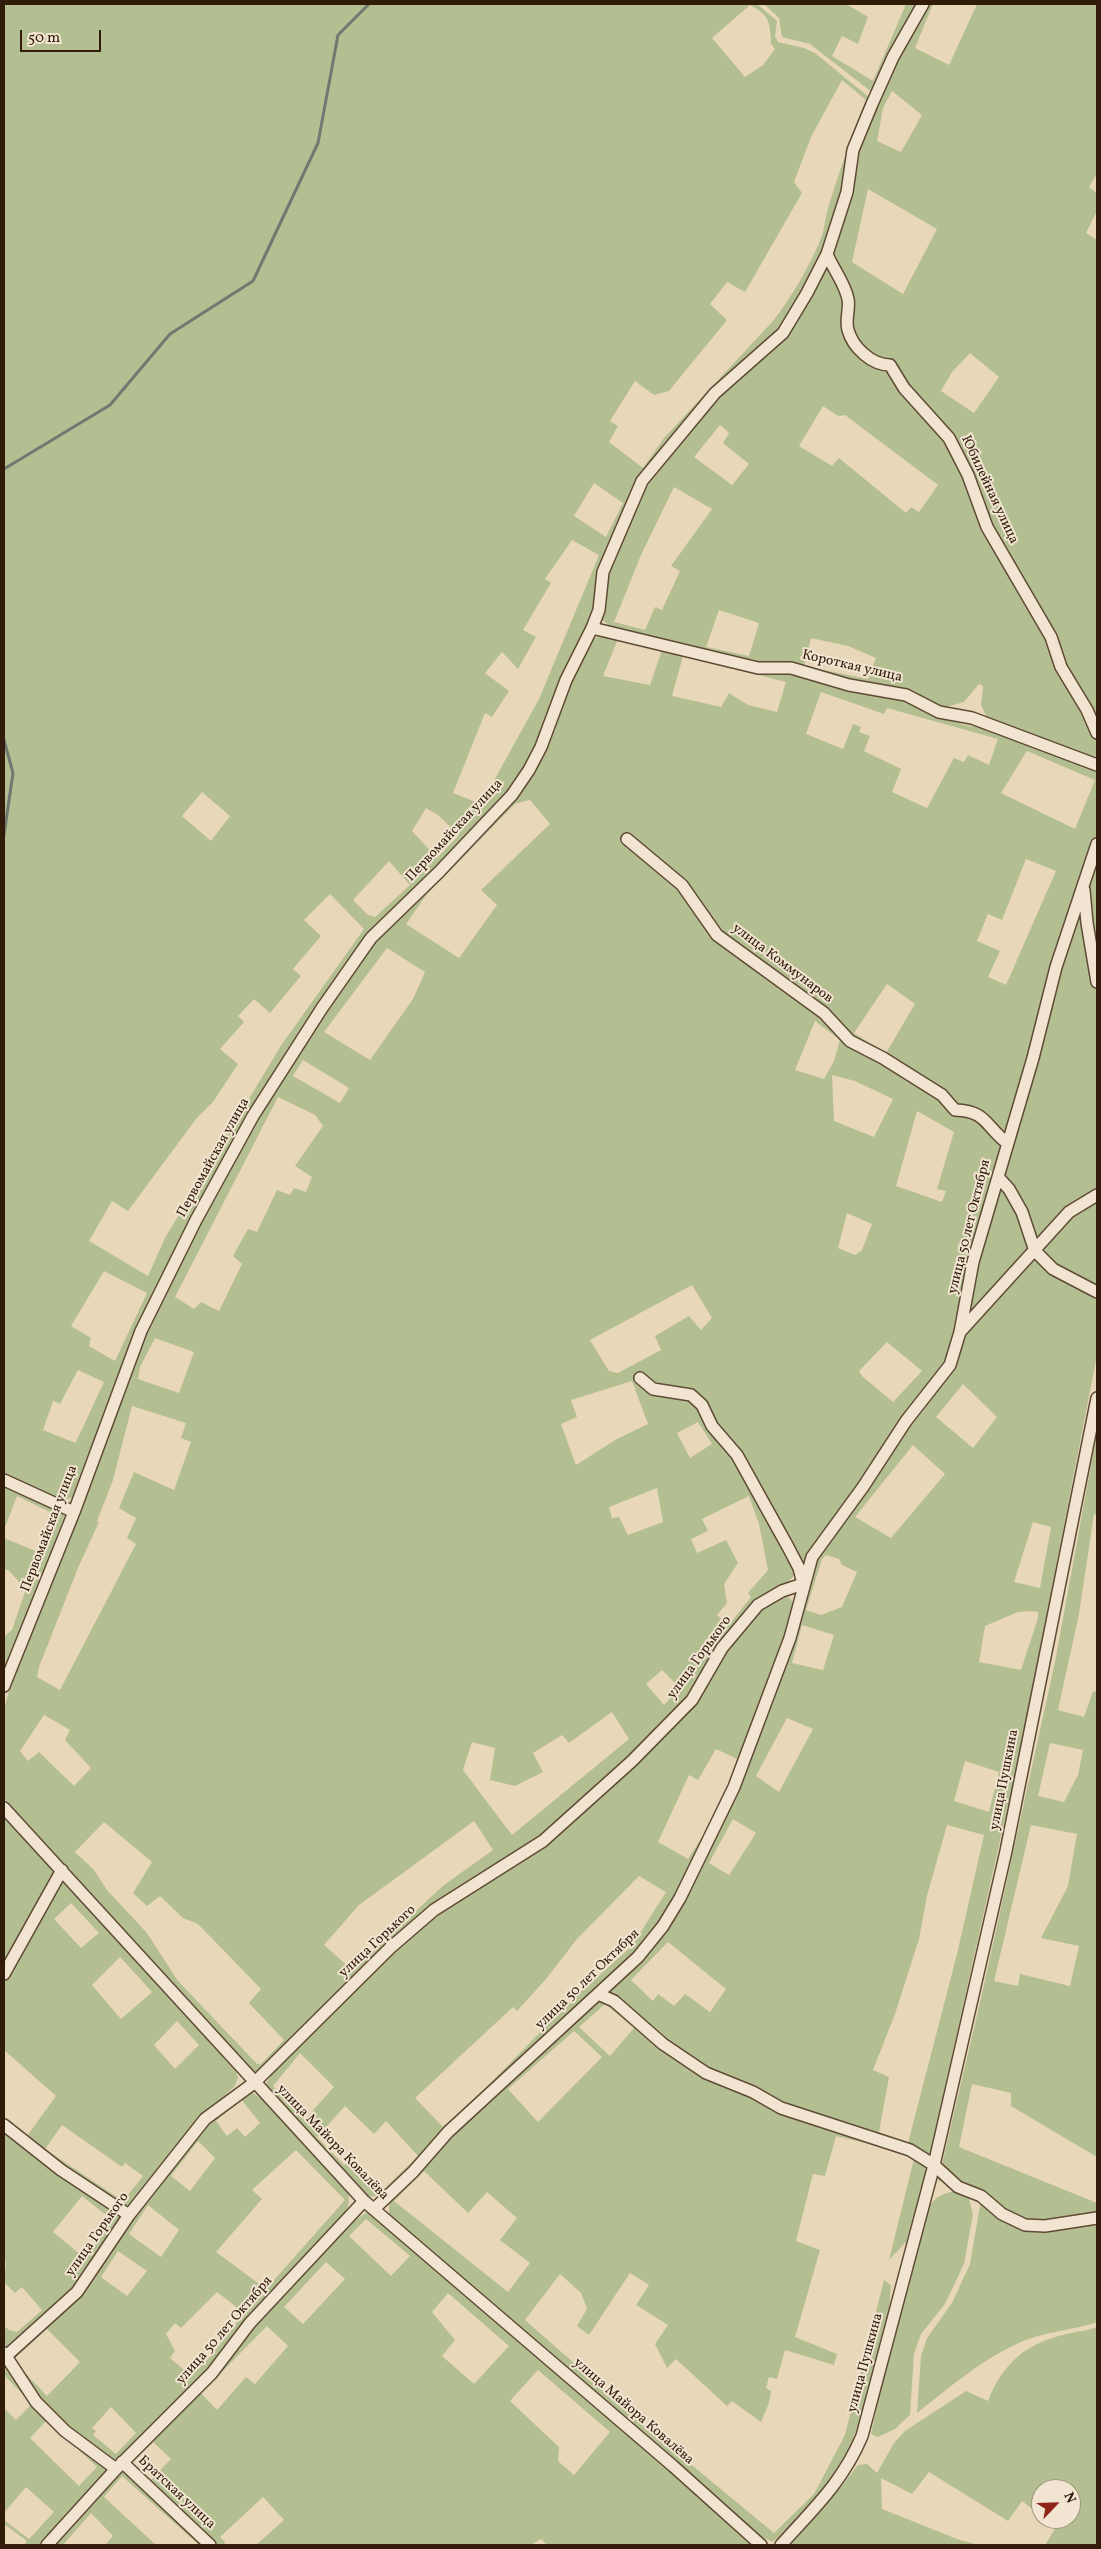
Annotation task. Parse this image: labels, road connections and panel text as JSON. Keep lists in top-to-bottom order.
{
  "streets": {
    "street": [
      "Юбилейная улица",
      "Короткая улица",
      "Первомайская улица",
      "улица Коммунаров",
      "улица 50 лет Октября",
      "улица Горького",
      "улица Пушкина",
      "улица Майора Ковалёва",
      "Братская улица"
    ]
  },
  "crossings": [
    ["Юбилейная улица", "Первомайская улица"],
    ["Короткая улица", "Первомайская улица"],
    ["улица Коммунаров", "улица 50 лет Октября"],
    ["улица 50 лет Октября", "улица Горького"],
    ["улица 50 лет Октября", "улица Майора Ковалёва"],
    ["улица 50 лет Октября", "Братская улица"],
    ["улица Горького", "улица Майора Ковалёва"],
    ["улица Горького", "Братская улица"]
  ],
  "scale_bar": "50 m",
  "north": "top right"
}
